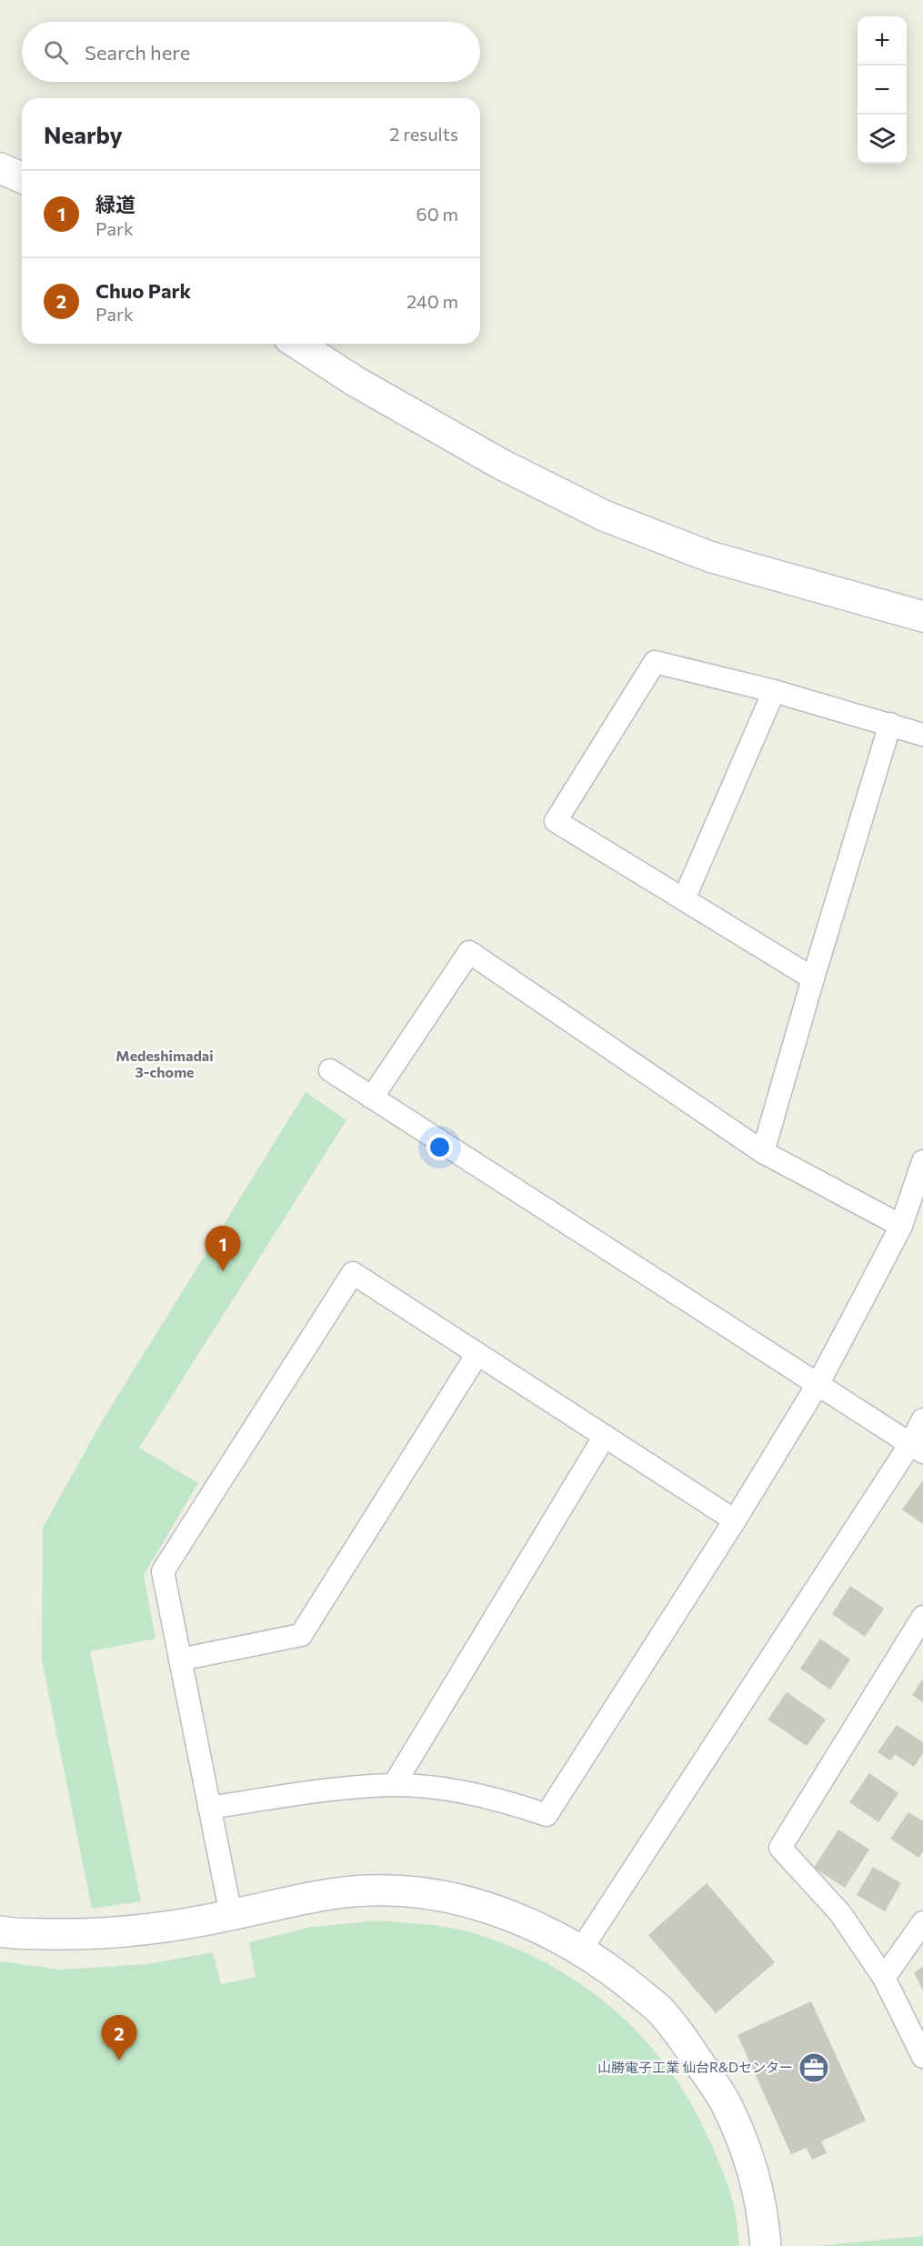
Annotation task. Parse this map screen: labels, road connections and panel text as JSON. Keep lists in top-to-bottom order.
{
  "districts": ["Medeshimadai 3-chome"],
  "places": {
    "office": ["山勝電子工業 仙台R&Dセンター"]
  },
  "page": {
    "map_buttons": ["+", "−"],
    "search": "Search here",
    "heading": ["Nearby", "2 results"],
    "list": [
      {
        "mark": "1",
        "name": "緑道",
        "note": "Park",
        "value": "60 m"
      },
      {
        "mark": "2",
        "name": "Chuo Park",
        "note": "Park",
        "value": "240 m"
      }
    ],
    "pins": ["1", "2"]
  }
}
